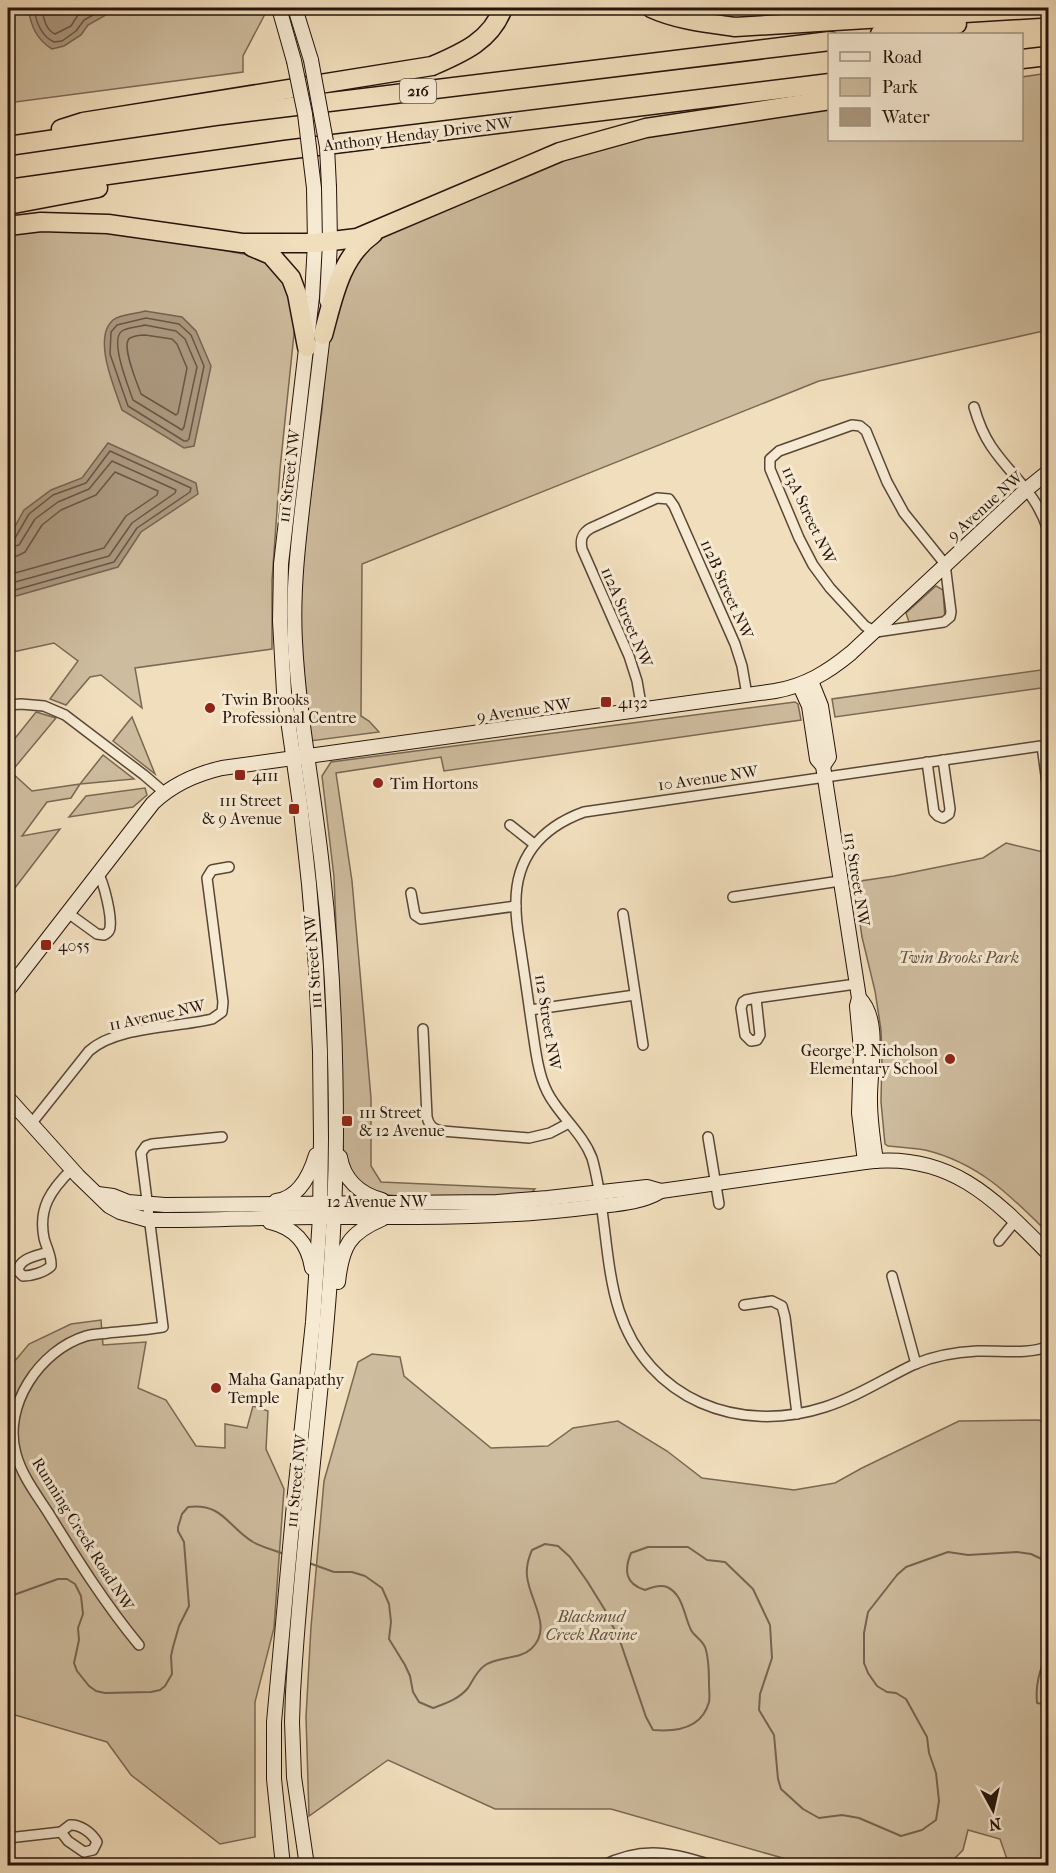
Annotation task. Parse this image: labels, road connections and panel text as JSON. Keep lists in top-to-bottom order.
{
  "streets": {
    "highway": ["216", "Anthony Henday Drive NW"],
    "main road": [
      "111 Street NW",
      "9 Avenue NW",
      "113 Street NW",
      "12 Avenue NW"
    ],
    "street": [
      "113A Street NW",
      "112B Street NW",
      "112A Street NW",
      "10 Avenue NW",
      "11 Avenue NW",
      "112 Street NW",
      "Running Creek Road NW"
    ]
  },
  "crossings": [
    ["111 Street NW", "9 Avenue NW"],
    ["111 Street NW", "12 Avenue NW"],
    ["9 Avenue NW", "113A Street NW"],
    ["9 Avenue NW", "112B Street NW"],
    ["9 Avenue NW", "112A Street NW"],
    ["9 Avenue NW", "113 Street NW"],
    ["112B Street NW", "112A Street NW"],
    ["10 Avenue NW", "113 Street NW"],
    ["10 Avenue NW", "112 Street NW"],
    ["113 Street NW", "12 Avenue NW"],
    ["11 Avenue NW", "12 Avenue NW"],
    ["112 Street NW", "12 Avenue NW"],
    ["12 Avenue NW", "Running Creek Road NW"]
  ],
  "parks": ["Twin Brooks Park", "Blackmud Creek Ravine"],
  "places": {
    "transit": [
      "4132",
      "4111",
      "111 Street & 9 Avenue",
      "4055",
      "111 Street & 12 Avenue"
    ],
    "other": [
      "Twin Brooks Professional Centre",
      "Tim Hortons",
      "George P. Nicholson Elementary School",
      "Maha Ganapathy Temple"
    ]
  },
  "legend": ["Road", "Park", "Water"],
  "north": "bottom"
}
